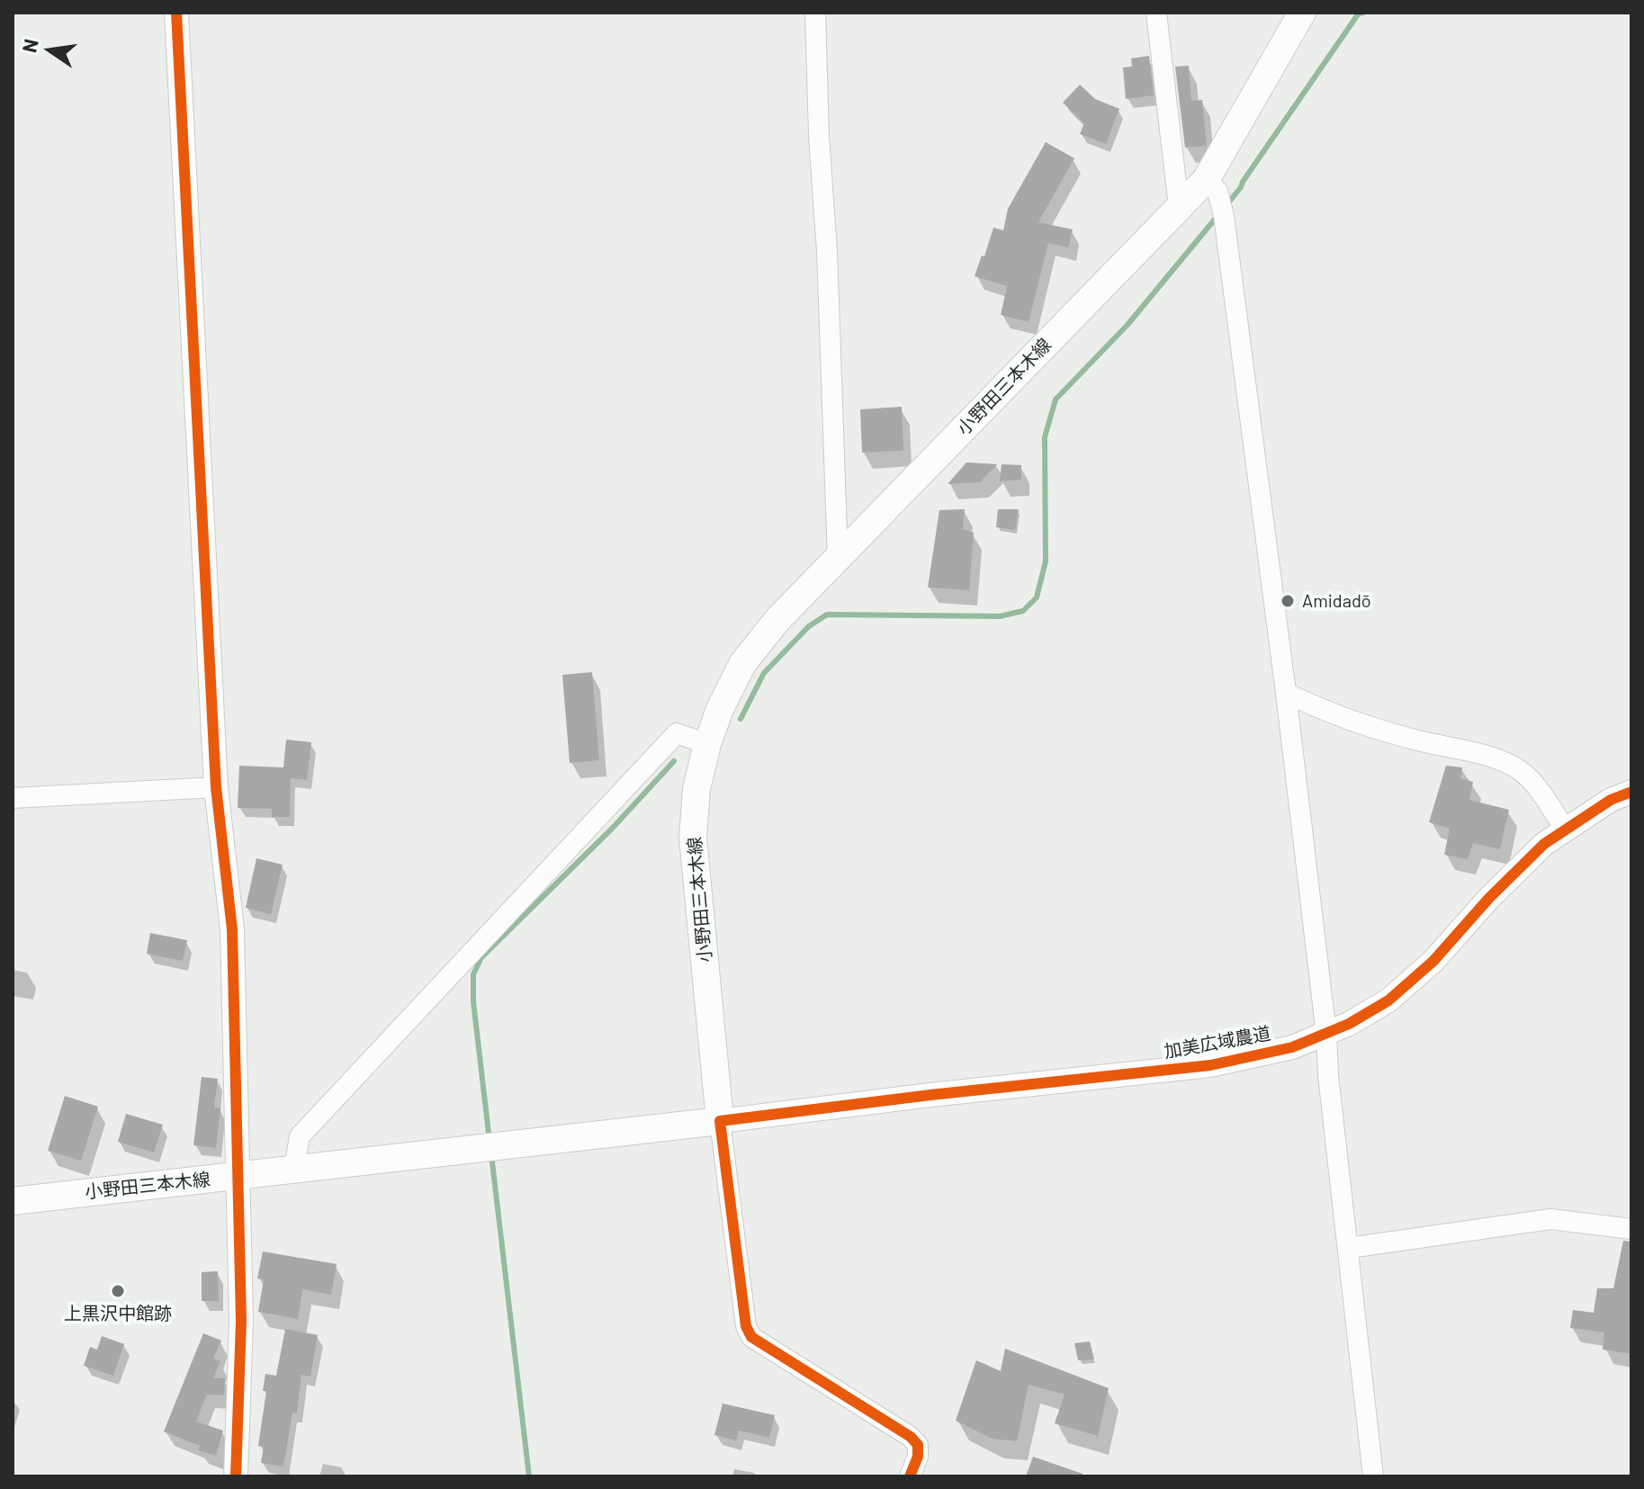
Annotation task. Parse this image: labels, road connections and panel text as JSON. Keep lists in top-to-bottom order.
{
  "streets": {
    "main road": ["小野田三本木線"],
    "street": ["加美広域農道"]
  },
  "crossings": [
    ["小野田三本木線", "加美広域農道"]
  ],
  "places": ["Amidadō", "上黒沢中館跡"],
  "north": "left"
}
